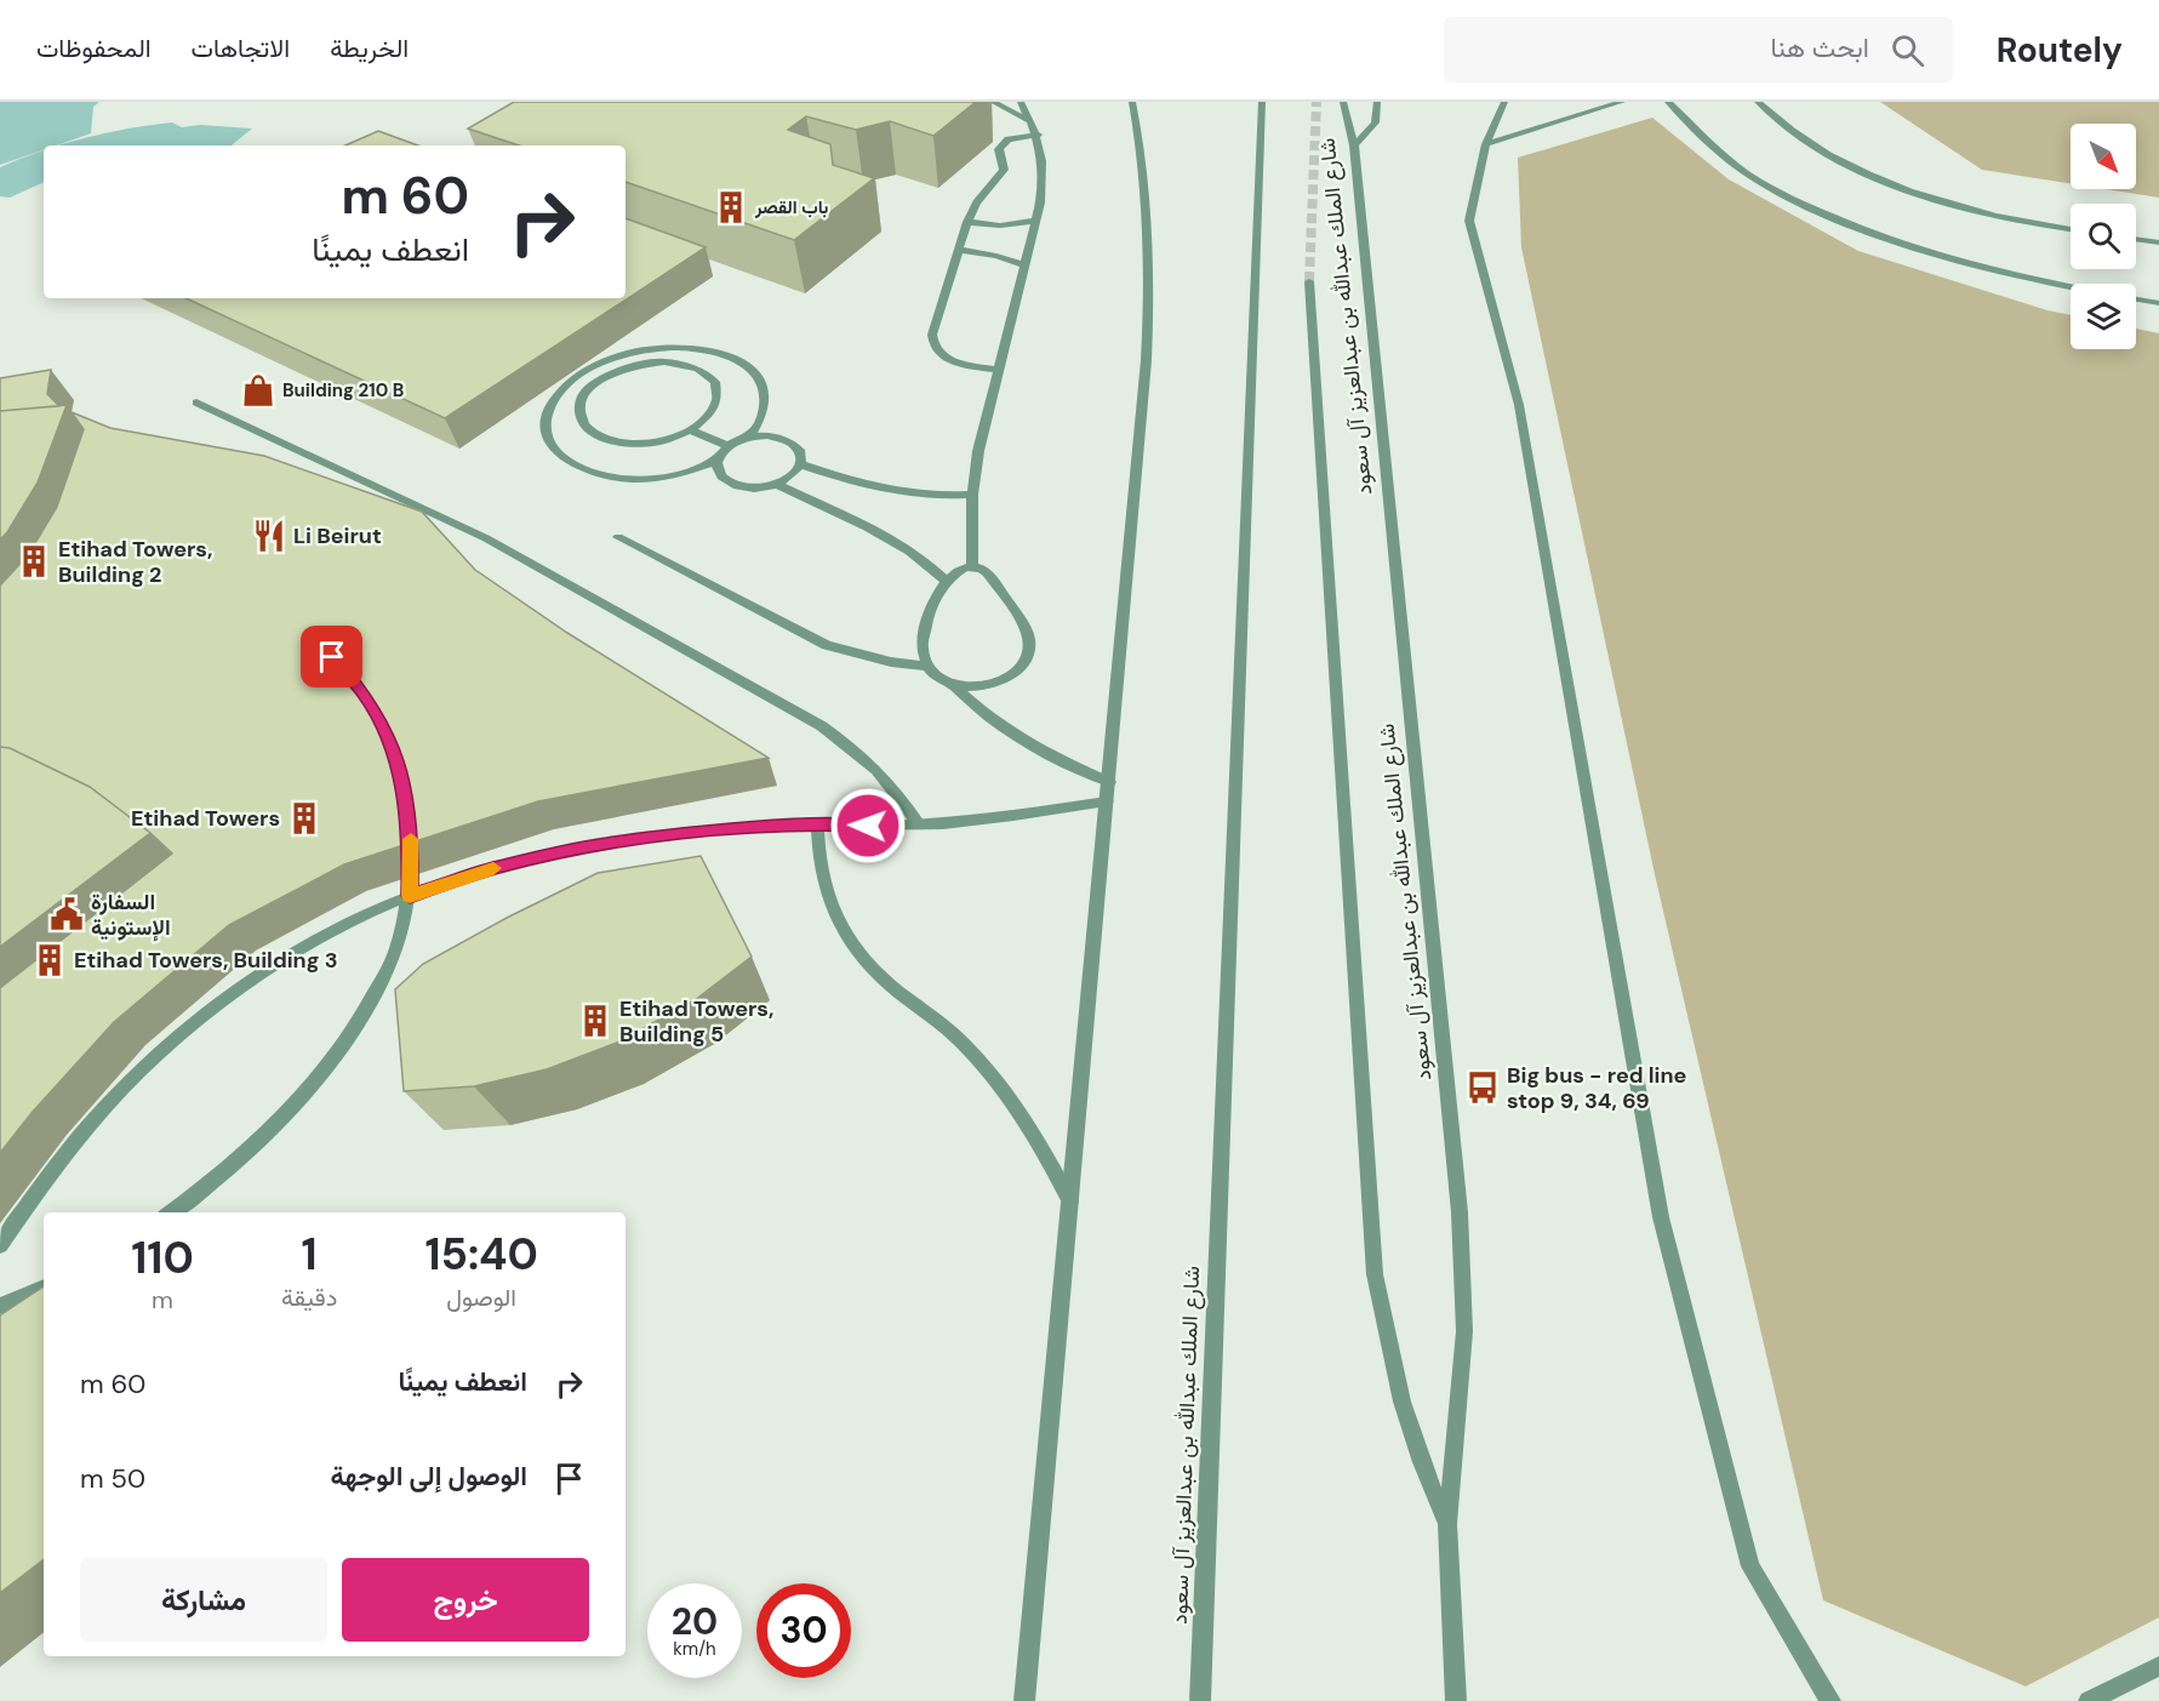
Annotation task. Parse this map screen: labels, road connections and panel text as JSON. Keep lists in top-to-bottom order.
{
  "streets": {
    "street": ["شارع الملك عبدالله بن عبدالعزيز آل سعود"]
  },
  "places": {
    "building": [
      "باب القصر",
      "Etihad Towers, Building 2",
      "Etihad Towers",
      "Etihad Towers, Building 3",
      "Etihad Towers, Building 5"
    ],
    "shop": ["Building 210 B"],
    "restaurant": ["Li Beirut"],
    "public building": ["السفارة الإستونية"],
    "bus stop": ["Big bus - red line stop 9, 34, 69"]
  },
  "north": "bottom right",
  "page": {
    "header": "Routely",
    "search": "ابحث هنا",
    "nav": ["الخريطة", "الاتجاهات", "المحفوظات"],
    "turn": ["60 m", "انعطف يمينًا"],
    "eta": [
      "15:40",
      "الوصول",
      "1",
      "دقيقة",
      "110",
      "m"
    ],
    "list": [
      {
        "name": "انعطف يمينًا",
        "value": "60 m"
      },
      {
        "name": "الوصول إلى الوجهة",
        "value": "50 m"
      }
    ],
    "buttons": ["خروج", "مشاركة"],
    "speed": "20 km/h",
    "limit": "30"
  }
}
